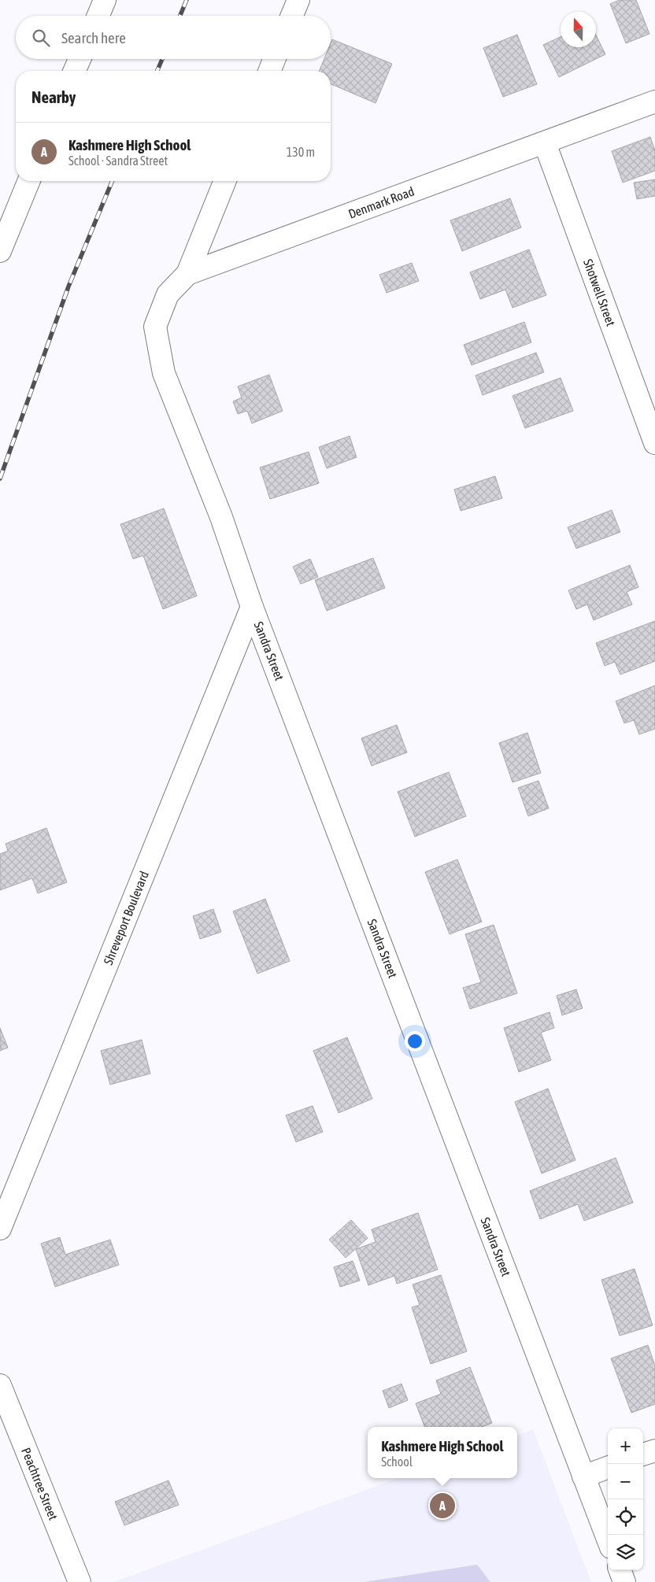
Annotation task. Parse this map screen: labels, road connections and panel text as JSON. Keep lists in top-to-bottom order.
{
  "streets": {
    "street": [
      "Denmark Road",
      "Shotwell Street",
      "Sandra Street",
      "Shreveport Boulevard",
      "Peachtree Street"
    ]
  },
  "crossings": [
    ["Denmark Road", "Shotwell Street"],
    ["Denmark Road", "Sandra Street"],
    ["Sandra Street", "Shreveport Boulevard"]
  ],
  "north": "top",
  "page": {
    "search": "Search here",
    "heading": "Nearby",
    "list": [
      {
        "mark": "A",
        "name": "Kashmere High School",
        "note": "School · Sandra Street",
        "value": "130 m"
      }
    ],
    "popup": ["Kashmere High School", "School"],
    "map_buttons": ["+", "−"],
    "pins": "A"
  }
}
